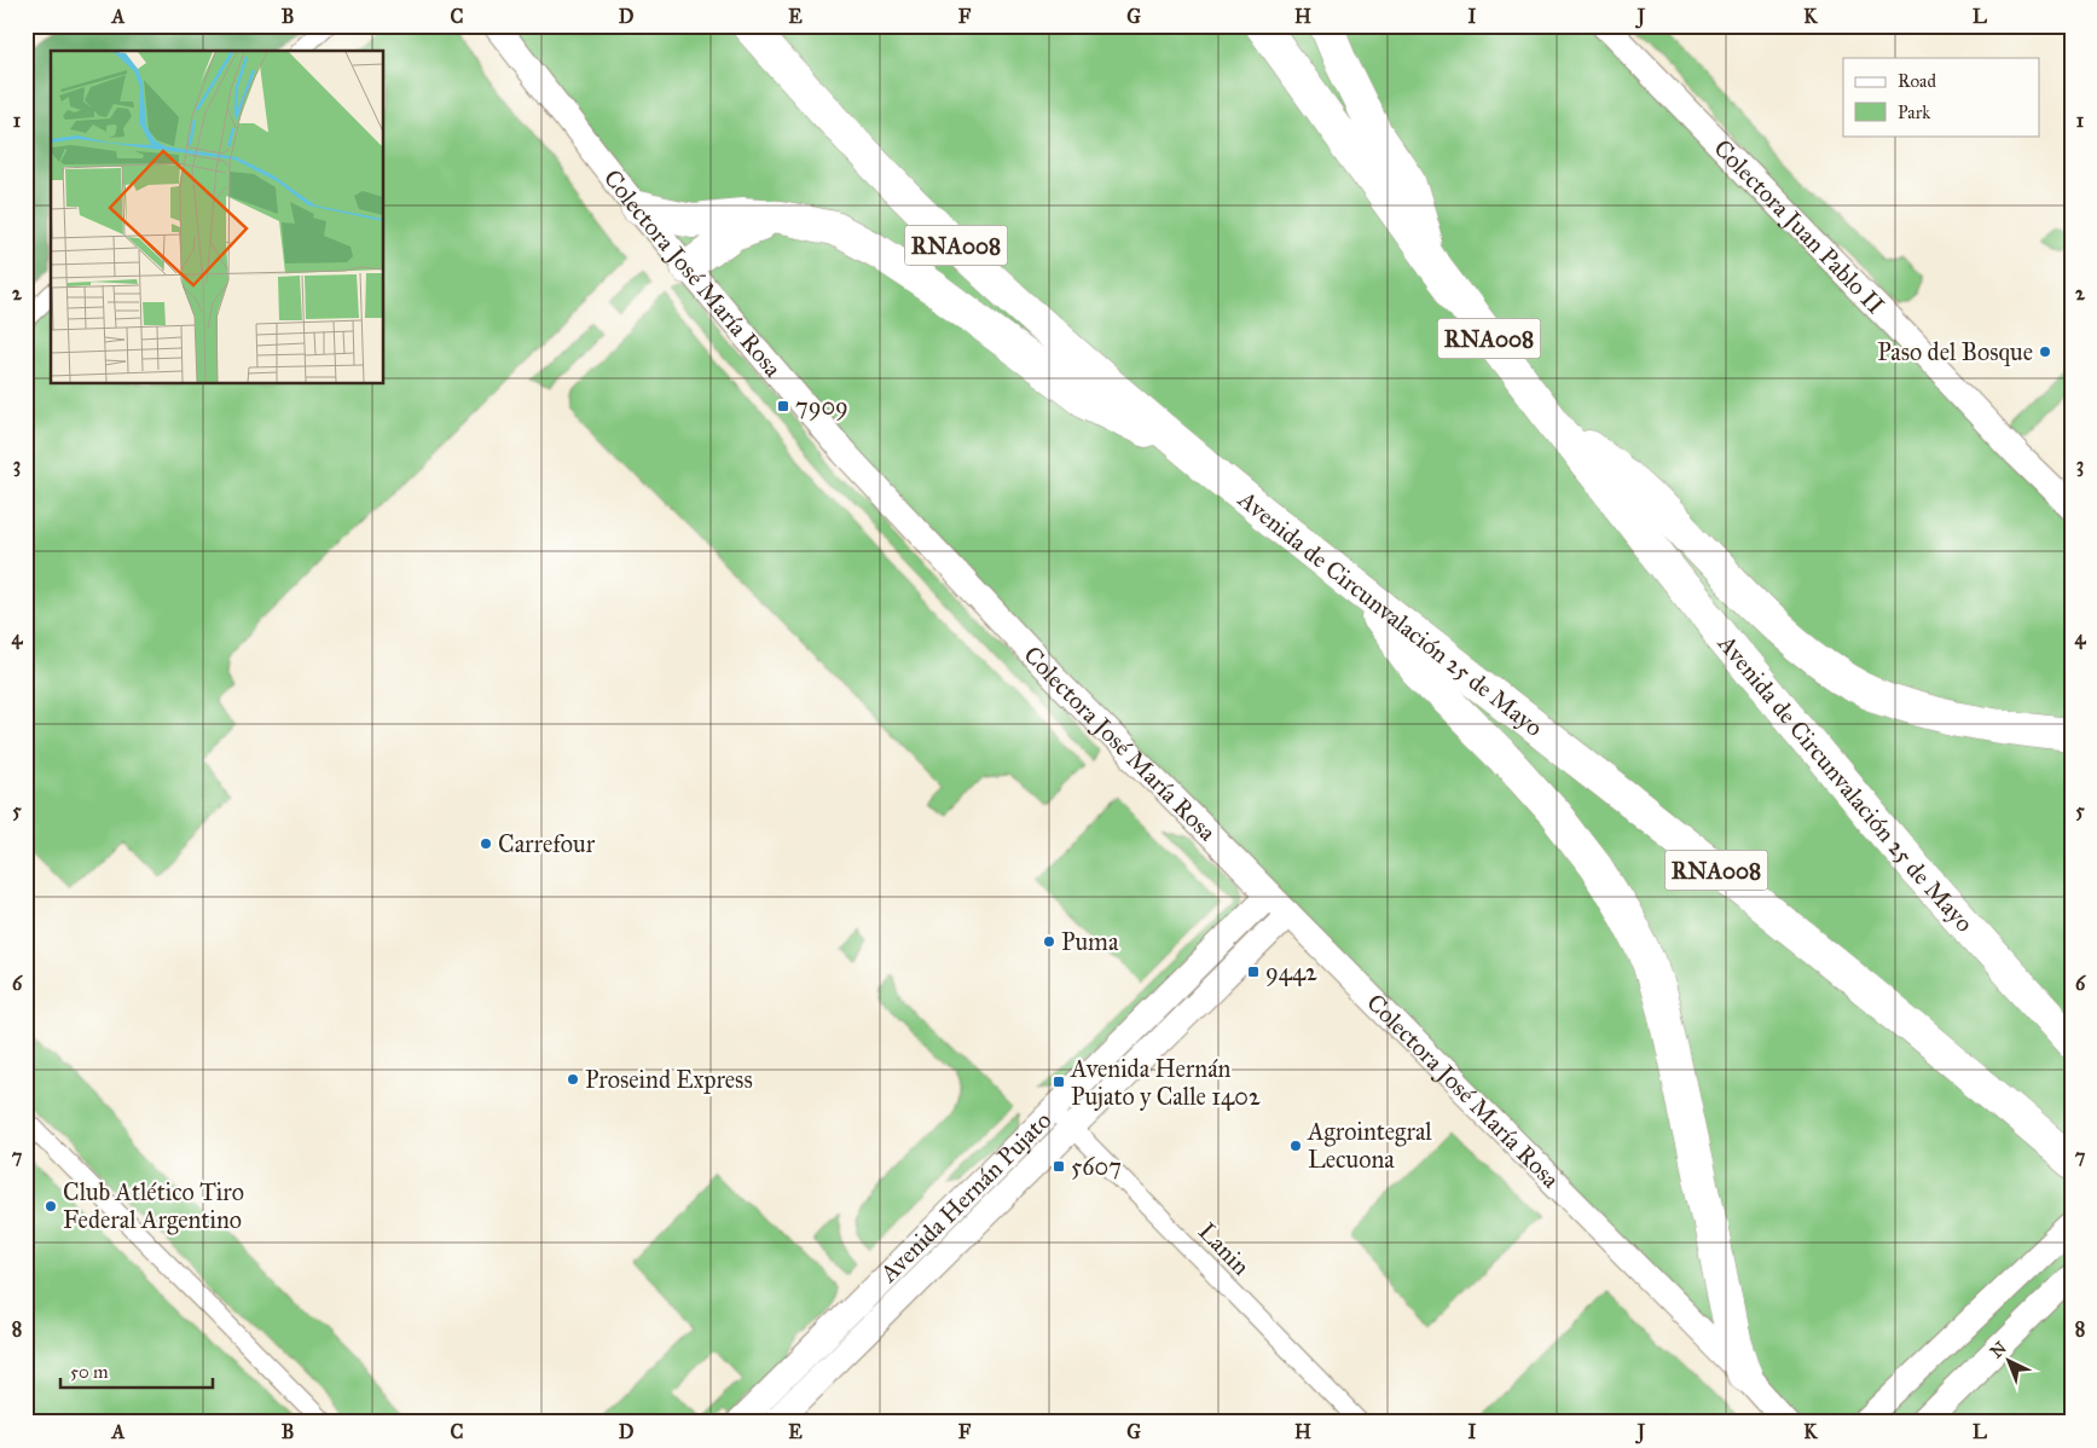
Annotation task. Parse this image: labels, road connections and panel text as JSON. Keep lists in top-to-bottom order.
{
  "streets": {
    "highway": ["RNA008", "Avenida de Circunvalación 25 de Mayo"],
    "main road": ["Colectora Juan Pablo II", "Colectora José María Rosa", "Avenida Hernán Pujato"],
    "street": ["Lanin"]
  },
  "crossings": [
    ["Colectora José María Rosa", "Avenida Hernán Pujato"],
    ["Avenida Hernán Pujato", "Lanin"]
  ],
  "places": {
    "other": [
      "Paso del Bosque",
      "Carrefour",
      "Puma",
      "Proseind Express",
      "Agrointegral Lecuona",
      "Club Atlético Tiro Federal Argentino"
    ],
    "transit": [
      "7909",
      "9442",
      "Avenida Hernán Pujato y Calle 1402",
      "5607"
    ]
  },
  "legend": ["Road", "Park"],
  "scale_bar": "50 m",
  "north": "top left",
  "grid": {
    "columns": [
      "A",
      "B",
      "C",
      "D",
      "E",
      "F",
      "G",
      "H",
      "I",
      "J",
      "K",
      "L"
    ],
    "rows": [
      "1",
      "2",
      "3",
      "4",
      "5",
      "6",
      "7",
      "8"
    ]
  }
}
